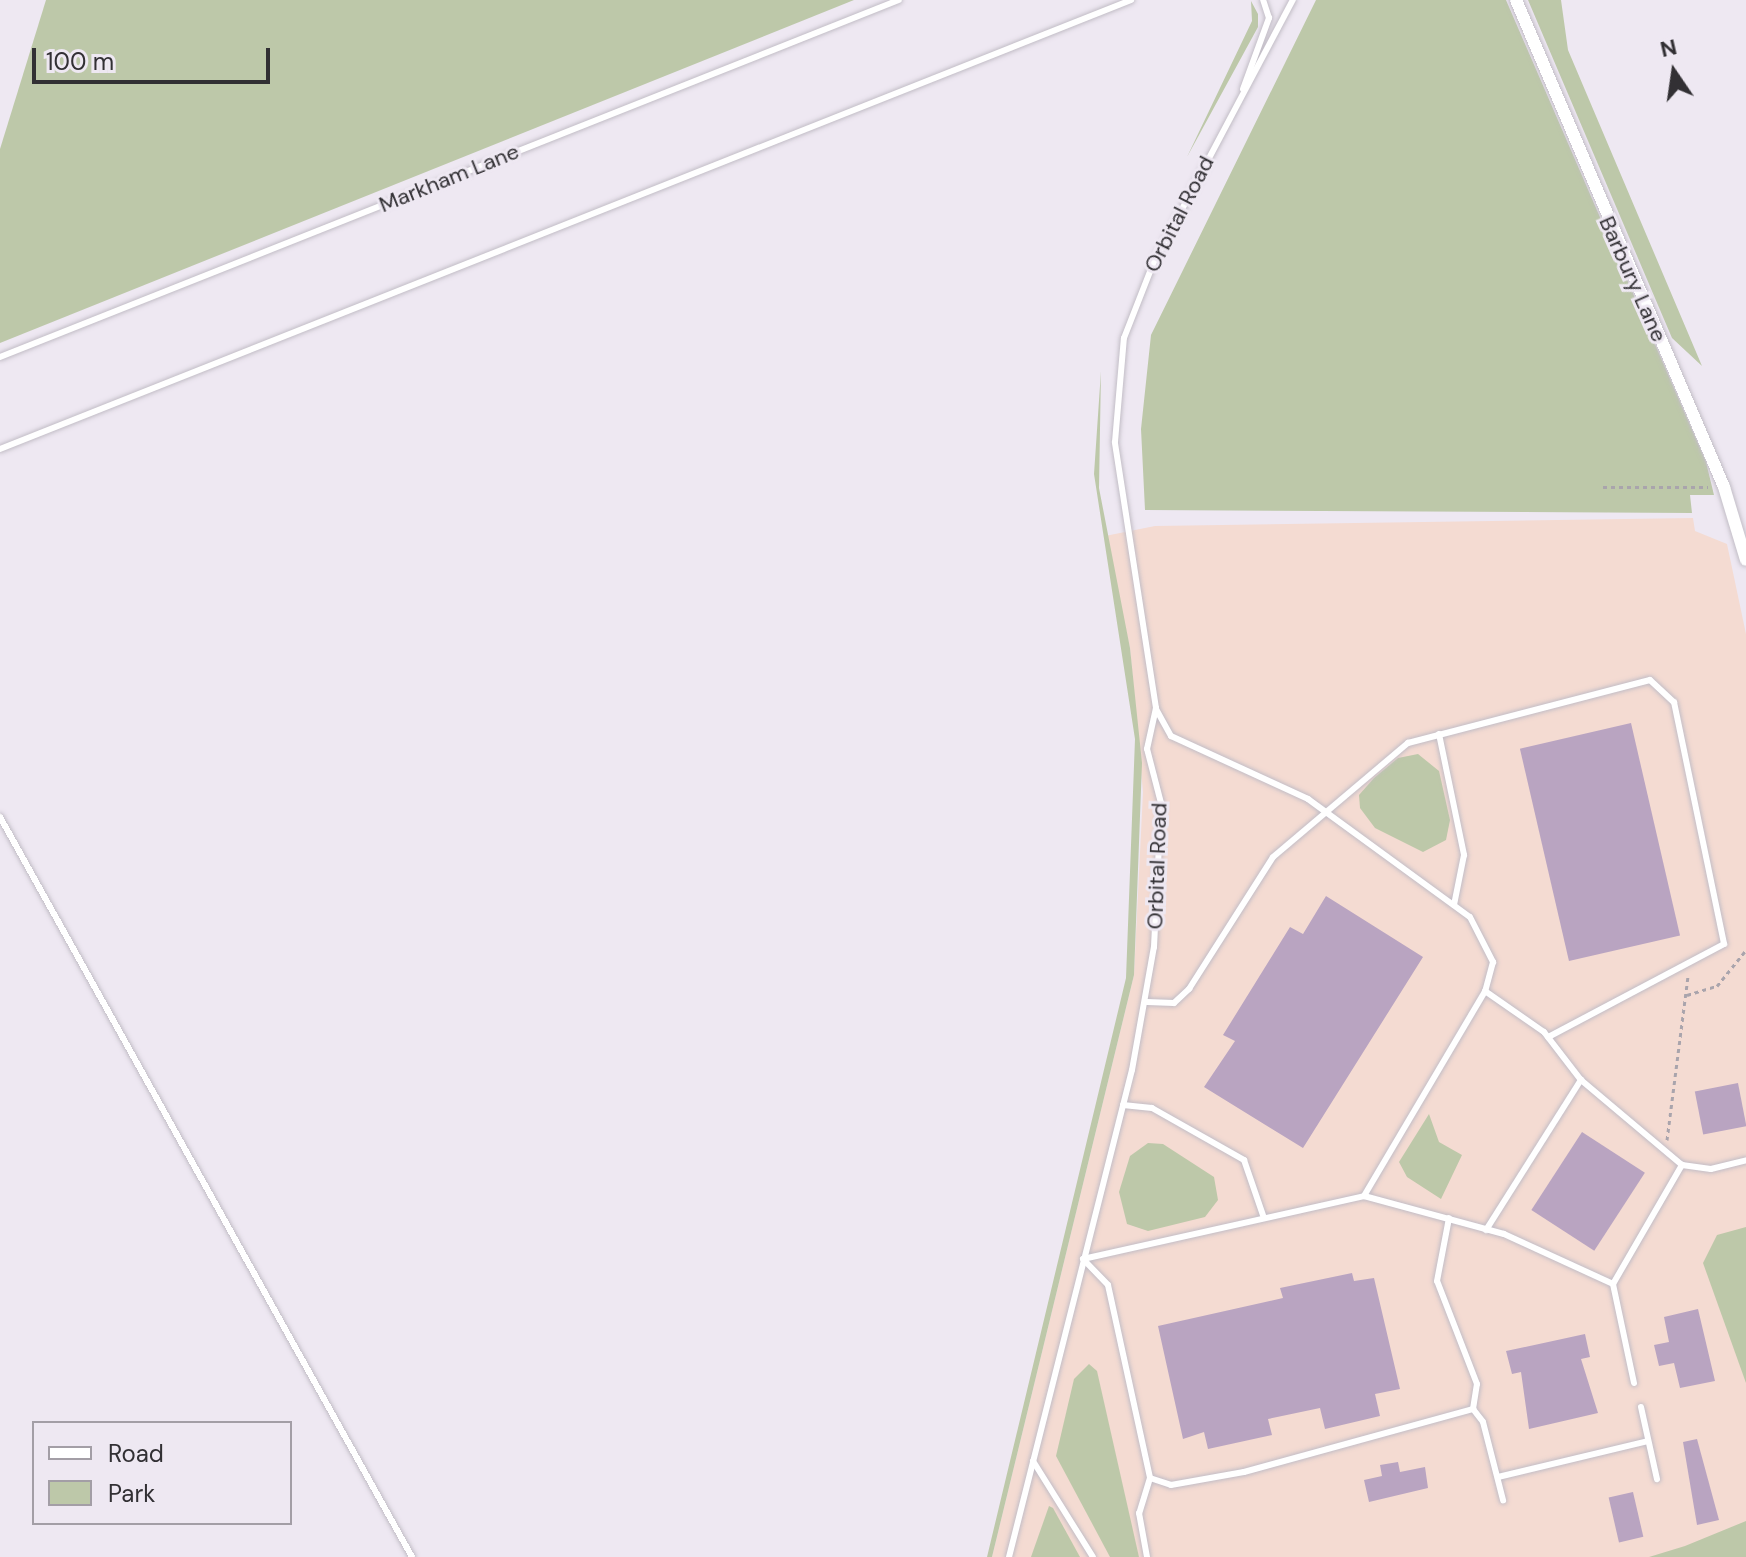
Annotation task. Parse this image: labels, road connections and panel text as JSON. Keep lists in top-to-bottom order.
{
  "streets": {
    "street": ["Barbury Lane"],
    "lane": ["Markham Lane", "Orbital Road"]
  },
  "legend": ["Road", "Park"],
  "scale_bar": "100 m",
  "north": "top"
}
